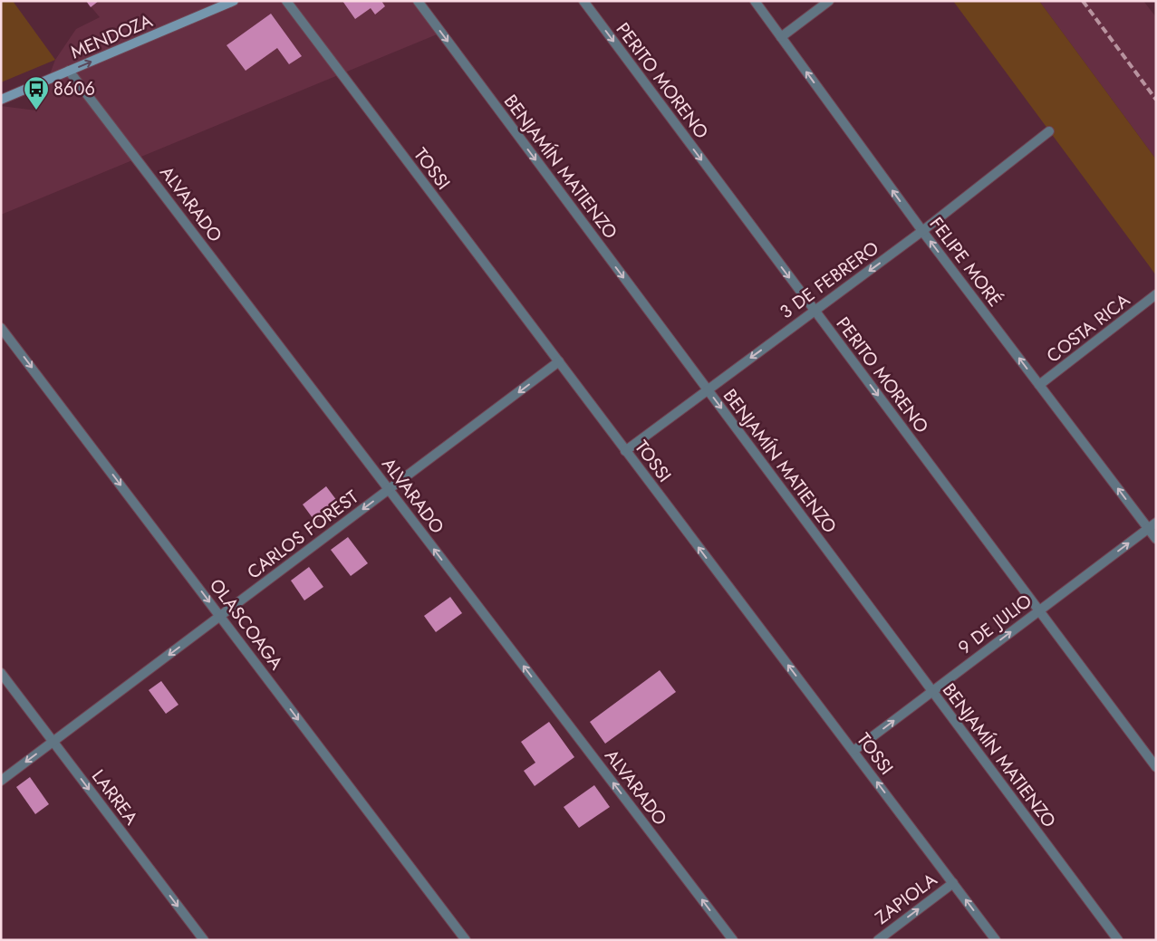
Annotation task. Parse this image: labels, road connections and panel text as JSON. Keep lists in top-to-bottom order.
{
  "streets": {
    "main road": ["MENDOZA"],
    "street": [
      "PERITO MORENO",
      "BENJAMÍN MATIENZO",
      "TOSSI",
      "ALVARADO",
      "FELIPE MORÉ",
      "3 DE FEBRERO",
      "COSTA RICA",
      "CARLOS FOREST",
      "OLASCOAGA",
      "9 DE JULIO",
      "LARREA",
      "ZAPIOLA"
    ]
  },
  "crossings": [
    ["MENDOZA", "ALVARADO"],
    ["PERITO MORENO", "3 DE FEBRERO"],
    ["PERITO MORENO", "9 DE JULIO"],
    ["BENJAMÍN MATIENZO", "3 DE FEBRERO"],
    ["BENJAMÍN MATIENZO", "9 DE JULIO"],
    ["TOSSI", "3 DE FEBRERO"],
    ["TOSSI", "CARLOS FOREST"],
    ["TOSSI", "9 DE JULIO"],
    ["TOSSI", "ZAPIOLA"],
    ["ALVARADO", "CARLOS FOREST"],
    ["FELIPE MORÉ", "3 DE FEBRERO"],
    ["FELIPE MORÉ", "COSTA RICA"],
    ["FELIPE MORÉ", "9 DE JULIO"],
    ["CARLOS FOREST", "OLASCOAGA"],
    ["CARLOS FOREST", "LARREA"]
  ],
  "one_way": [
    "MENDOZA",
    "PERITO MORENO",
    "BENJAMÍN MATIENZO",
    "TOSSI",
    "ALVARADO",
    "FELIPE MORÉ",
    "3 DE FEBRERO",
    "CARLOS FOREST",
    "OLASCOAGA",
    "9 DE JULIO",
    "LARREA",
    "ZAPIOLA"
  ],
  "places": {
    "bus stop": ["8606"]
  }
}
